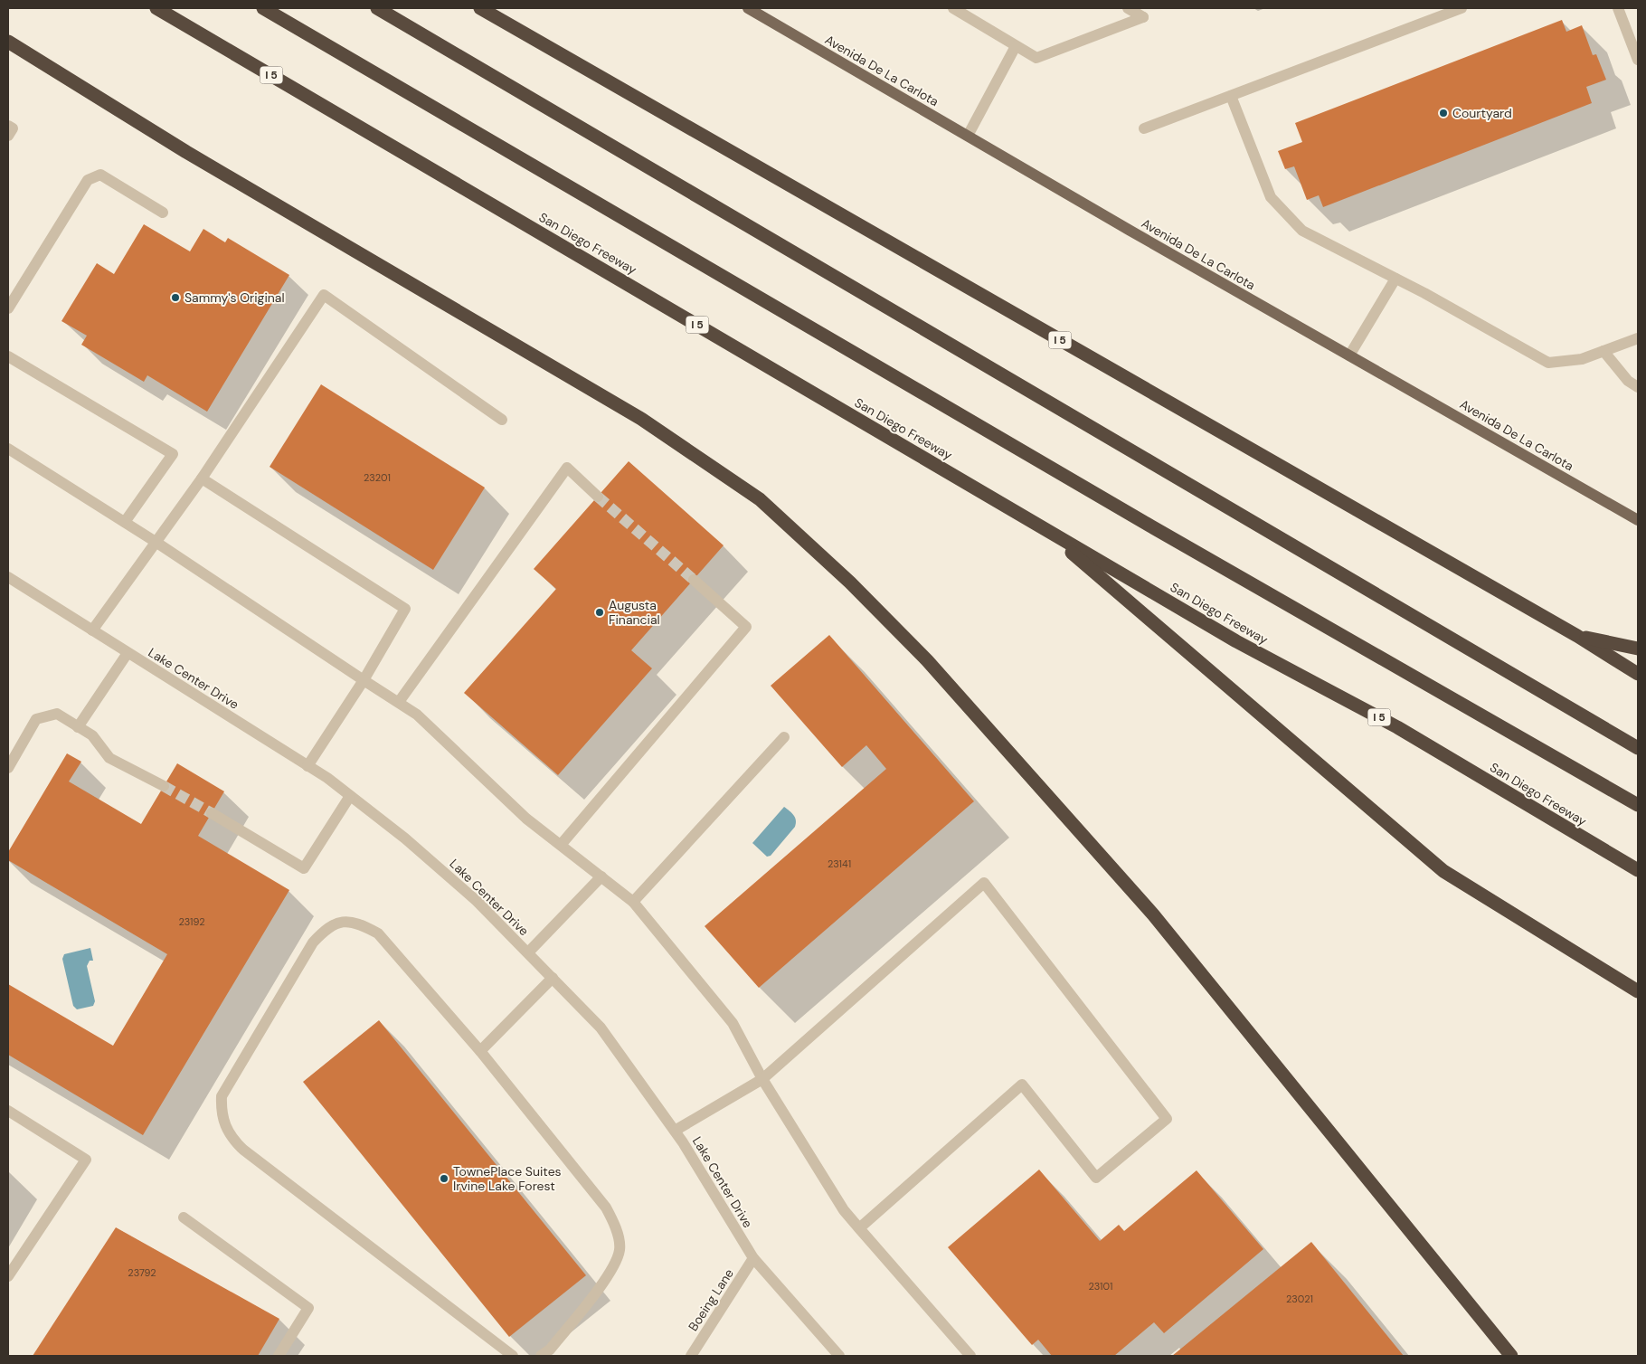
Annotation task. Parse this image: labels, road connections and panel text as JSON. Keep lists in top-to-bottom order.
{
  "streets": {
    "highway": ["I 5", "San Diego Freeway"],
    "main road": ["Avenida De La Carlota"],
    "street": ["Lake Center Drive", "Boeing Lane"]
  },
  "crossings": [
    ["Lake Center Drive", "Boeing Lane"]
  ],
  "places": [
    "Courtyard",
    "Sammy's Original",
    "Augusta Financial",
    "TownePlace Suites Irvine Lake Forest"
  ],
  "house_numbers": [
    "23201",
    "23141",
    "23192",
    "23792",
    "23101",
    "23021"
  ]
}
